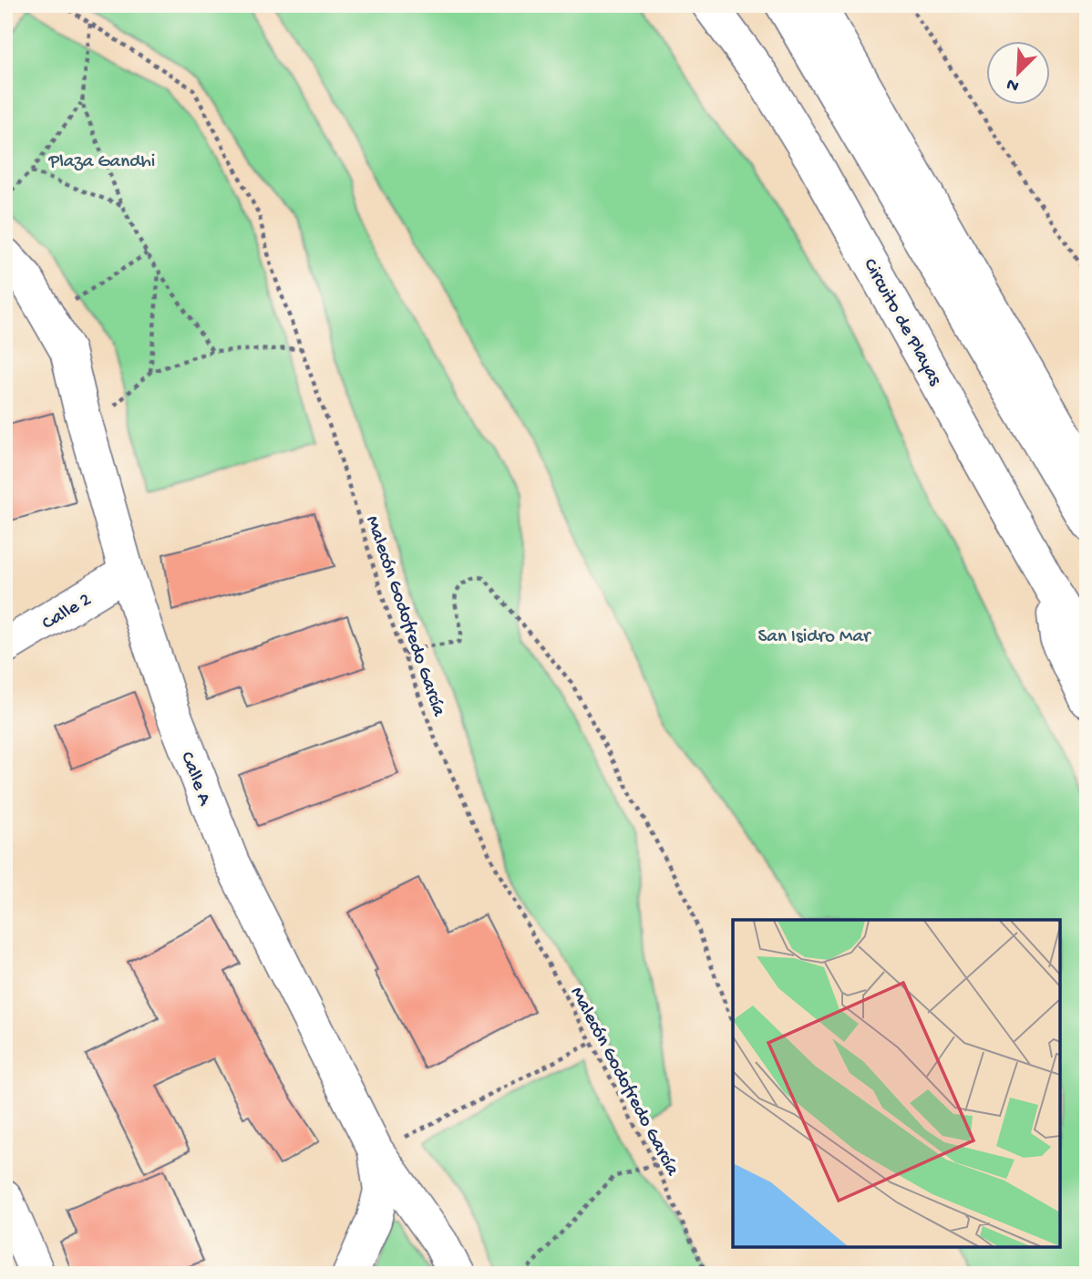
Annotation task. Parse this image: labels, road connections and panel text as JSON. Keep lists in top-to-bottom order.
{
  "streets": {
    "main road": ["Circuito de Playas", "Calle 2", "Calle A"],
    "path": ["Malecón Godofredo García"]
  },
  "crossings": [
    ["Calle 2", "Calle A"]
  ],
  "parks": ["Plaza Gandhi", "San Isidro Mar"],
  "north": "bottom left"
}
